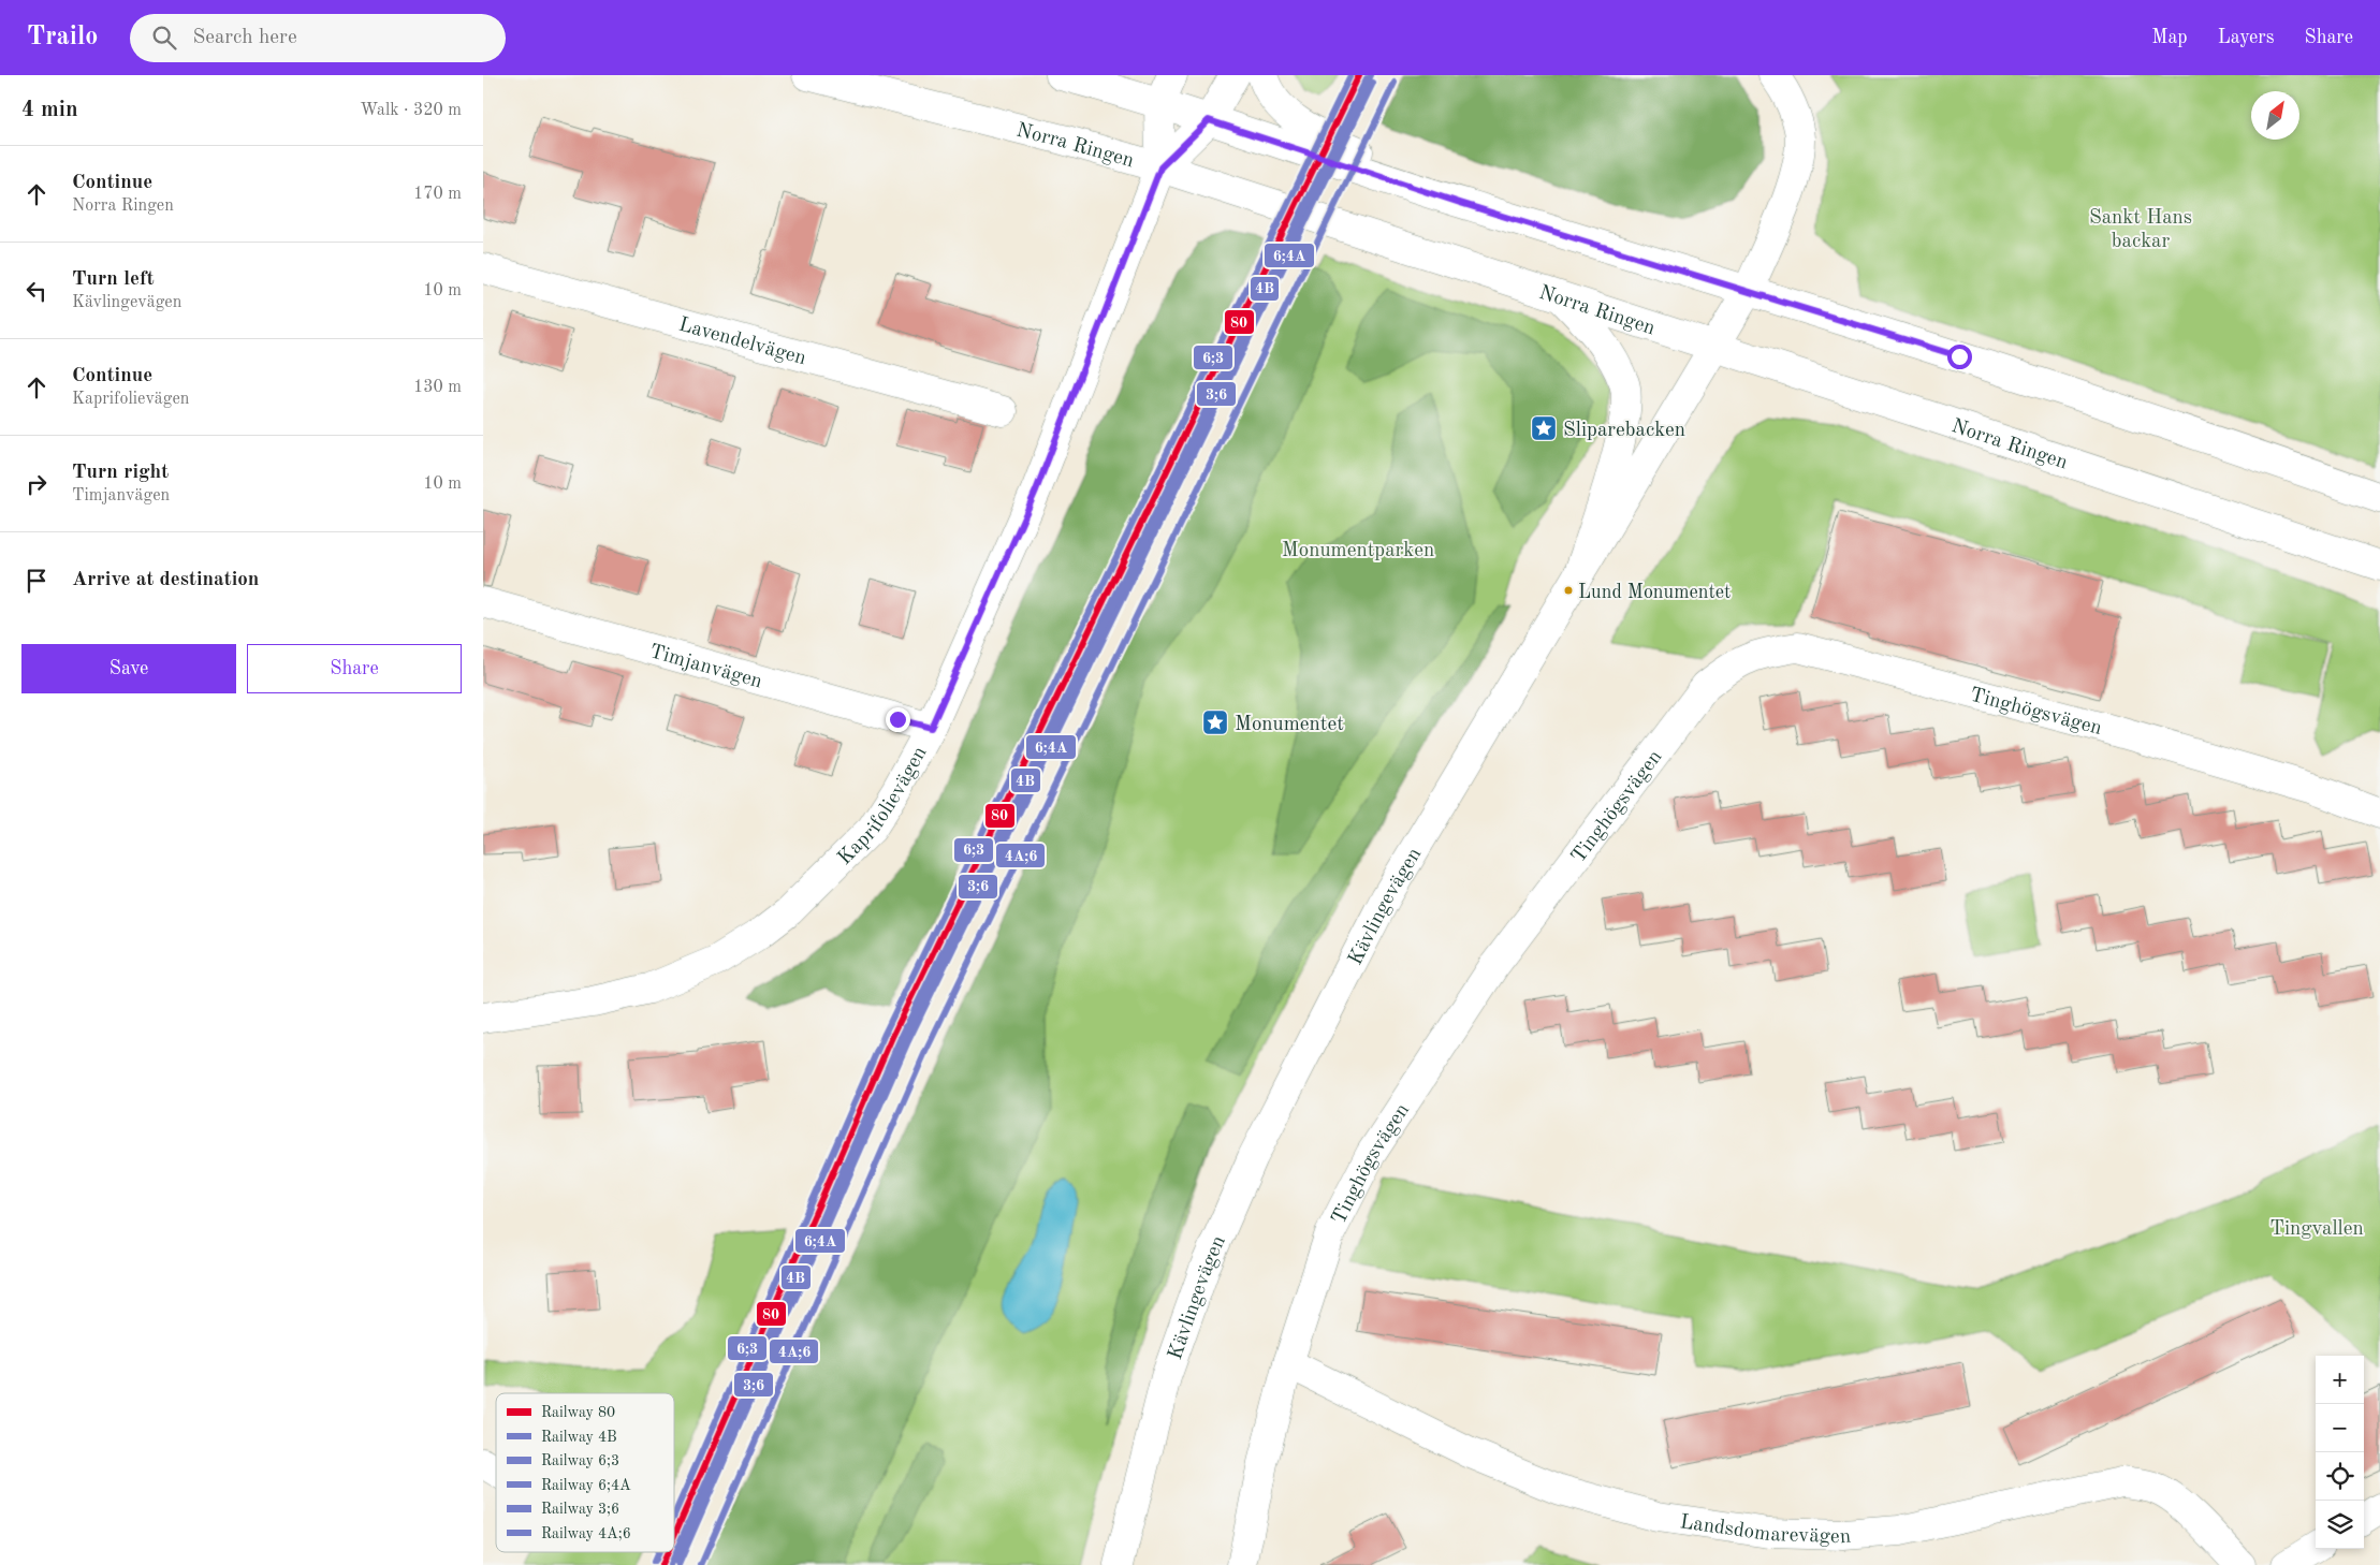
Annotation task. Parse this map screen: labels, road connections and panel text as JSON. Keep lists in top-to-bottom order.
{
  "streets": {
    "main road": [
      "Norra Ringen",
      "Lavendelvägen",
      "Timjanvägen",
      "Tinghögsvägen",
      "Kaprifolievägen",
      "Kävlingevägen",
      "Landsdomarevägen"
    ]
  },
  "crossings": [
    ["Norra Ringen", "Kaprifolievägen"],
    ["Norra Ringen", "Kävlingevägen"],
    ["Timjanvägen", "Kaprifolievägen"],
    ["Tinghögsvägen", "Landsdomarevägen"]
  ],
  "parks": ["Sankt Hans backar", "Monumentparken", "Tingvallen"],
  "places": {
    "place": ["Sliparebacken", "Monumentet"],
    "other": ["Lund Monumentet"]
  },
  "lines": [
    "rail line 80",
    "rail line 6;3",
    "rail line 3;6",
    "rail line 4B",
    "rail line 6;4A",
    "rail line 4A;6"
  ],
  "legend": [
    "Railway 80",
    "Railway 4B",
    "Railway 6;3",
    "Railway 6;4A",
    "Railway 3;6",
    "Railway 4A;6"
  ],
  "north": "top right",
  "page": {
    "header": "Trailo",
    "search": "Search here",
    "nav": ["Map", "Layers", "Share"],
    "heading": ["4 min", "Walk · 320 m"],
    "list": [
      ["Continue", "Norra Ringen", "170 m"],
      ["Turn left", "Kävlingevägen", "10 m"],
      ["Continue", "Kaprifolievägen", "130 m"],
      ["Turn right", "Timjanvägen", "10 m"],
      "Arrive at destination"
    ],
    "buttons": ["Save", "Share"],
    "map_buttons": ["+", "−"]
  }
}
